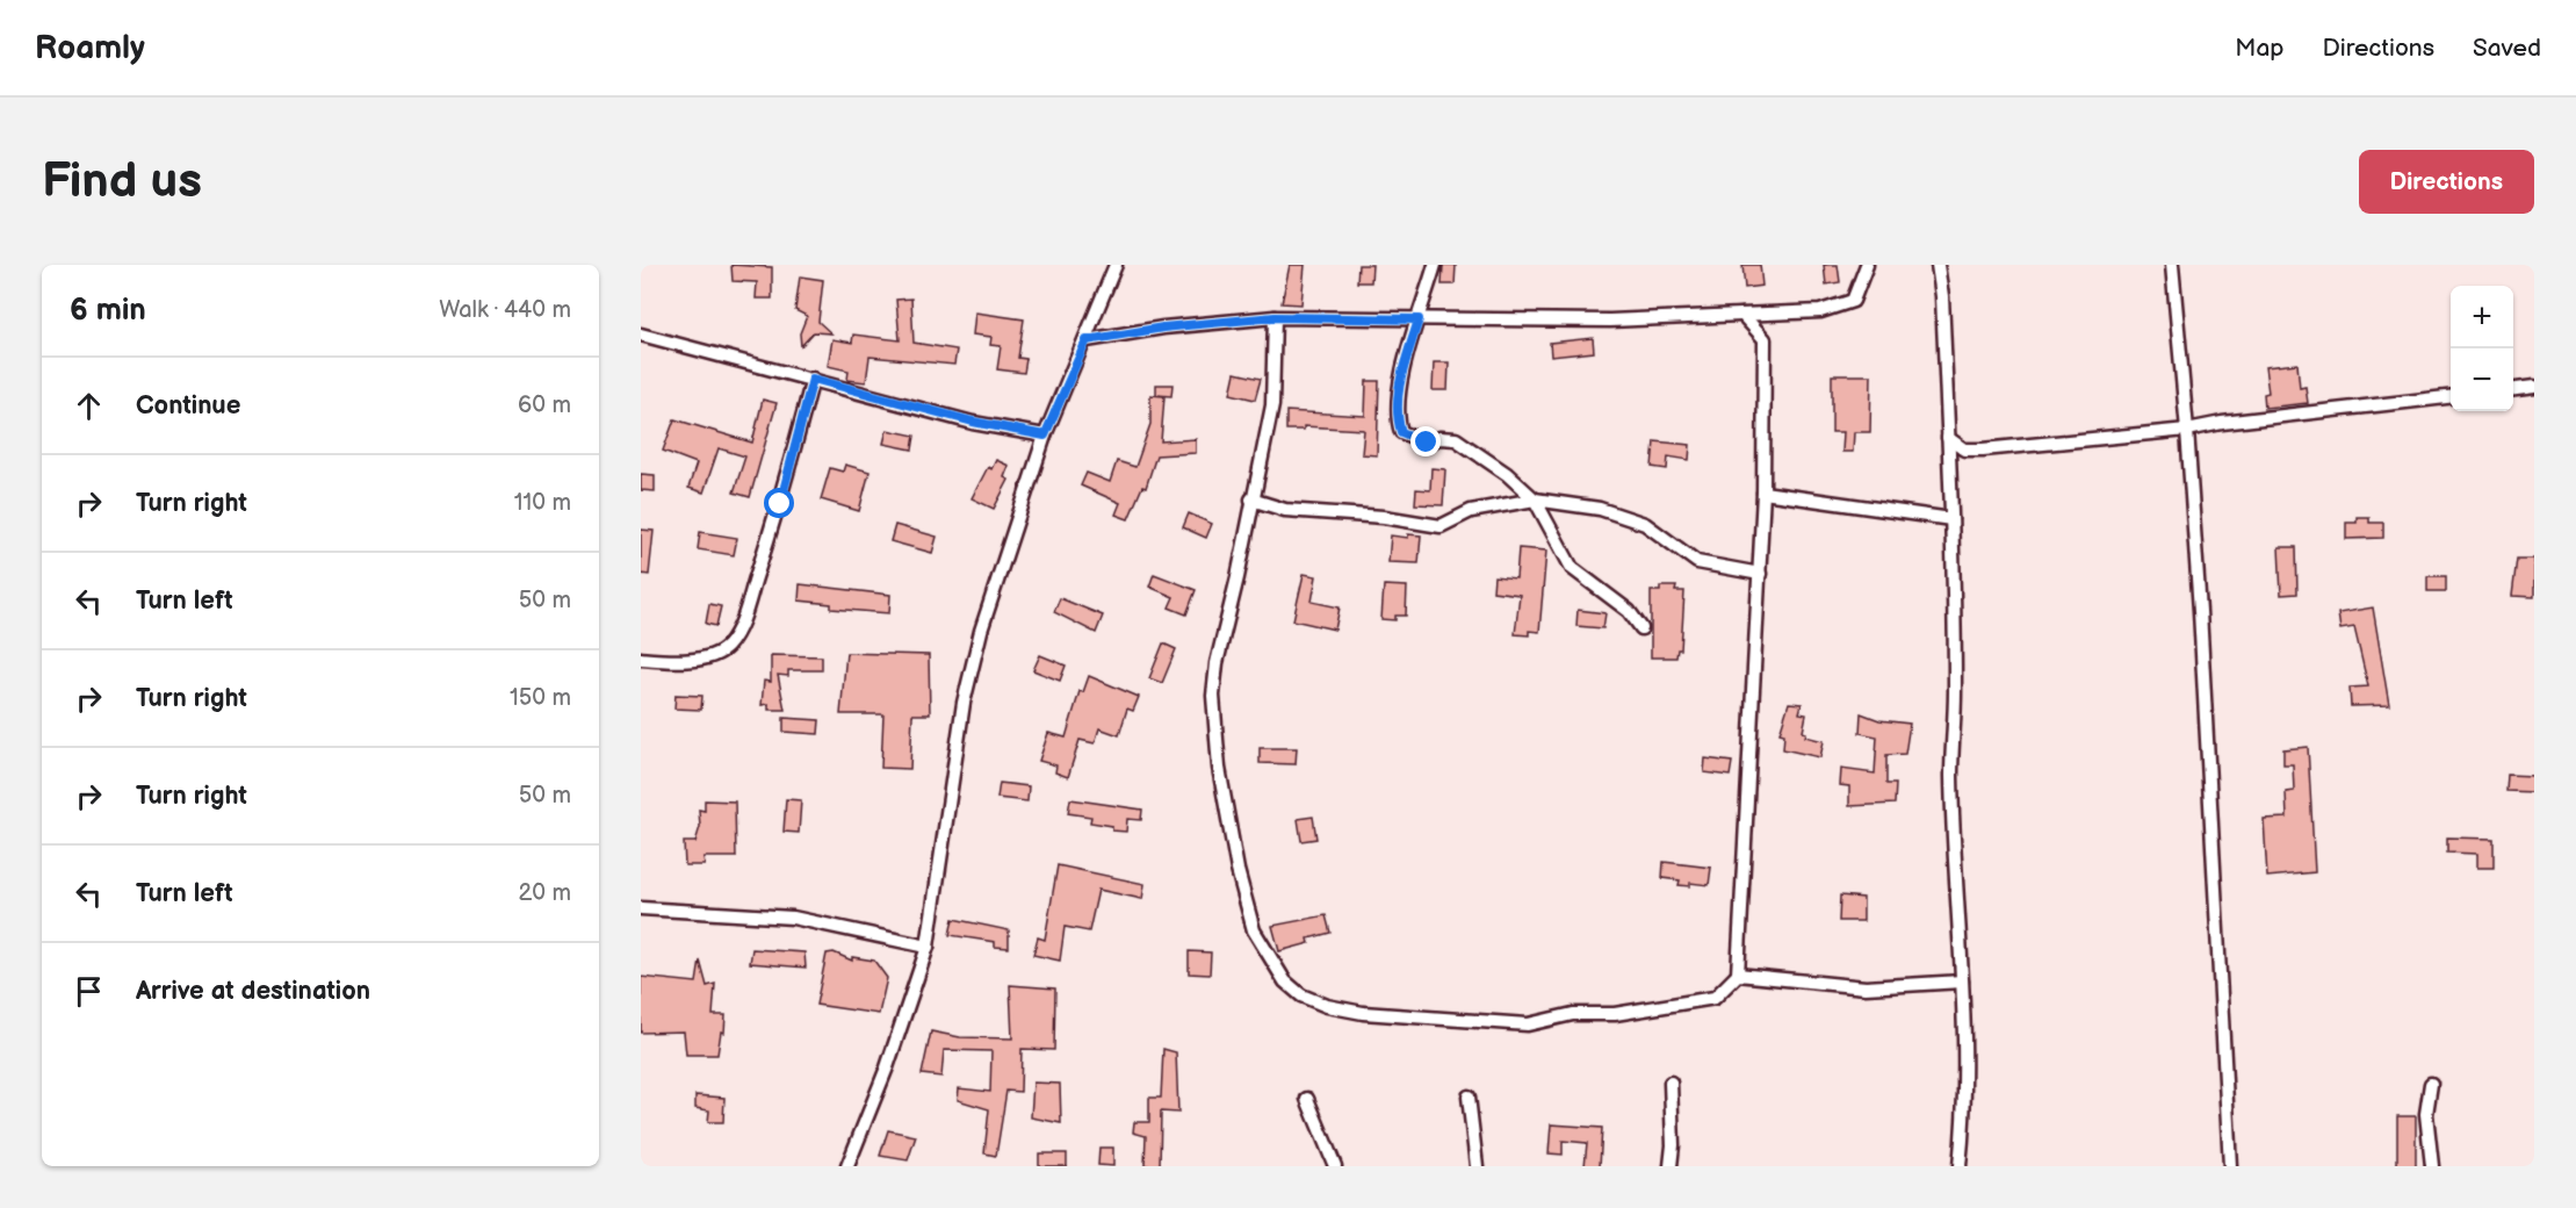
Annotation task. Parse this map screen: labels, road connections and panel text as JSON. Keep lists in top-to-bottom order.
{
  "page": {
    "header": "Roamly",
    "nav": ["Map", "Directions", "Saved"],
    "buttons": "Directions",
    "title": "Find us",
    "heading": ["6 min", "Walk · 440 m"],
    "map_buttons": ["+", "−"],
    "list": [
      ["Continue", "60 m"],
      ["Turn right", "110 m"],
      ["Turn left", "50 m"],
      ["Turn right", "150 m"],
      ["Turn right", "50 m"],
      ["Turn left", "20 m"],
      "Arrive at destination"
    ]
  }
}
